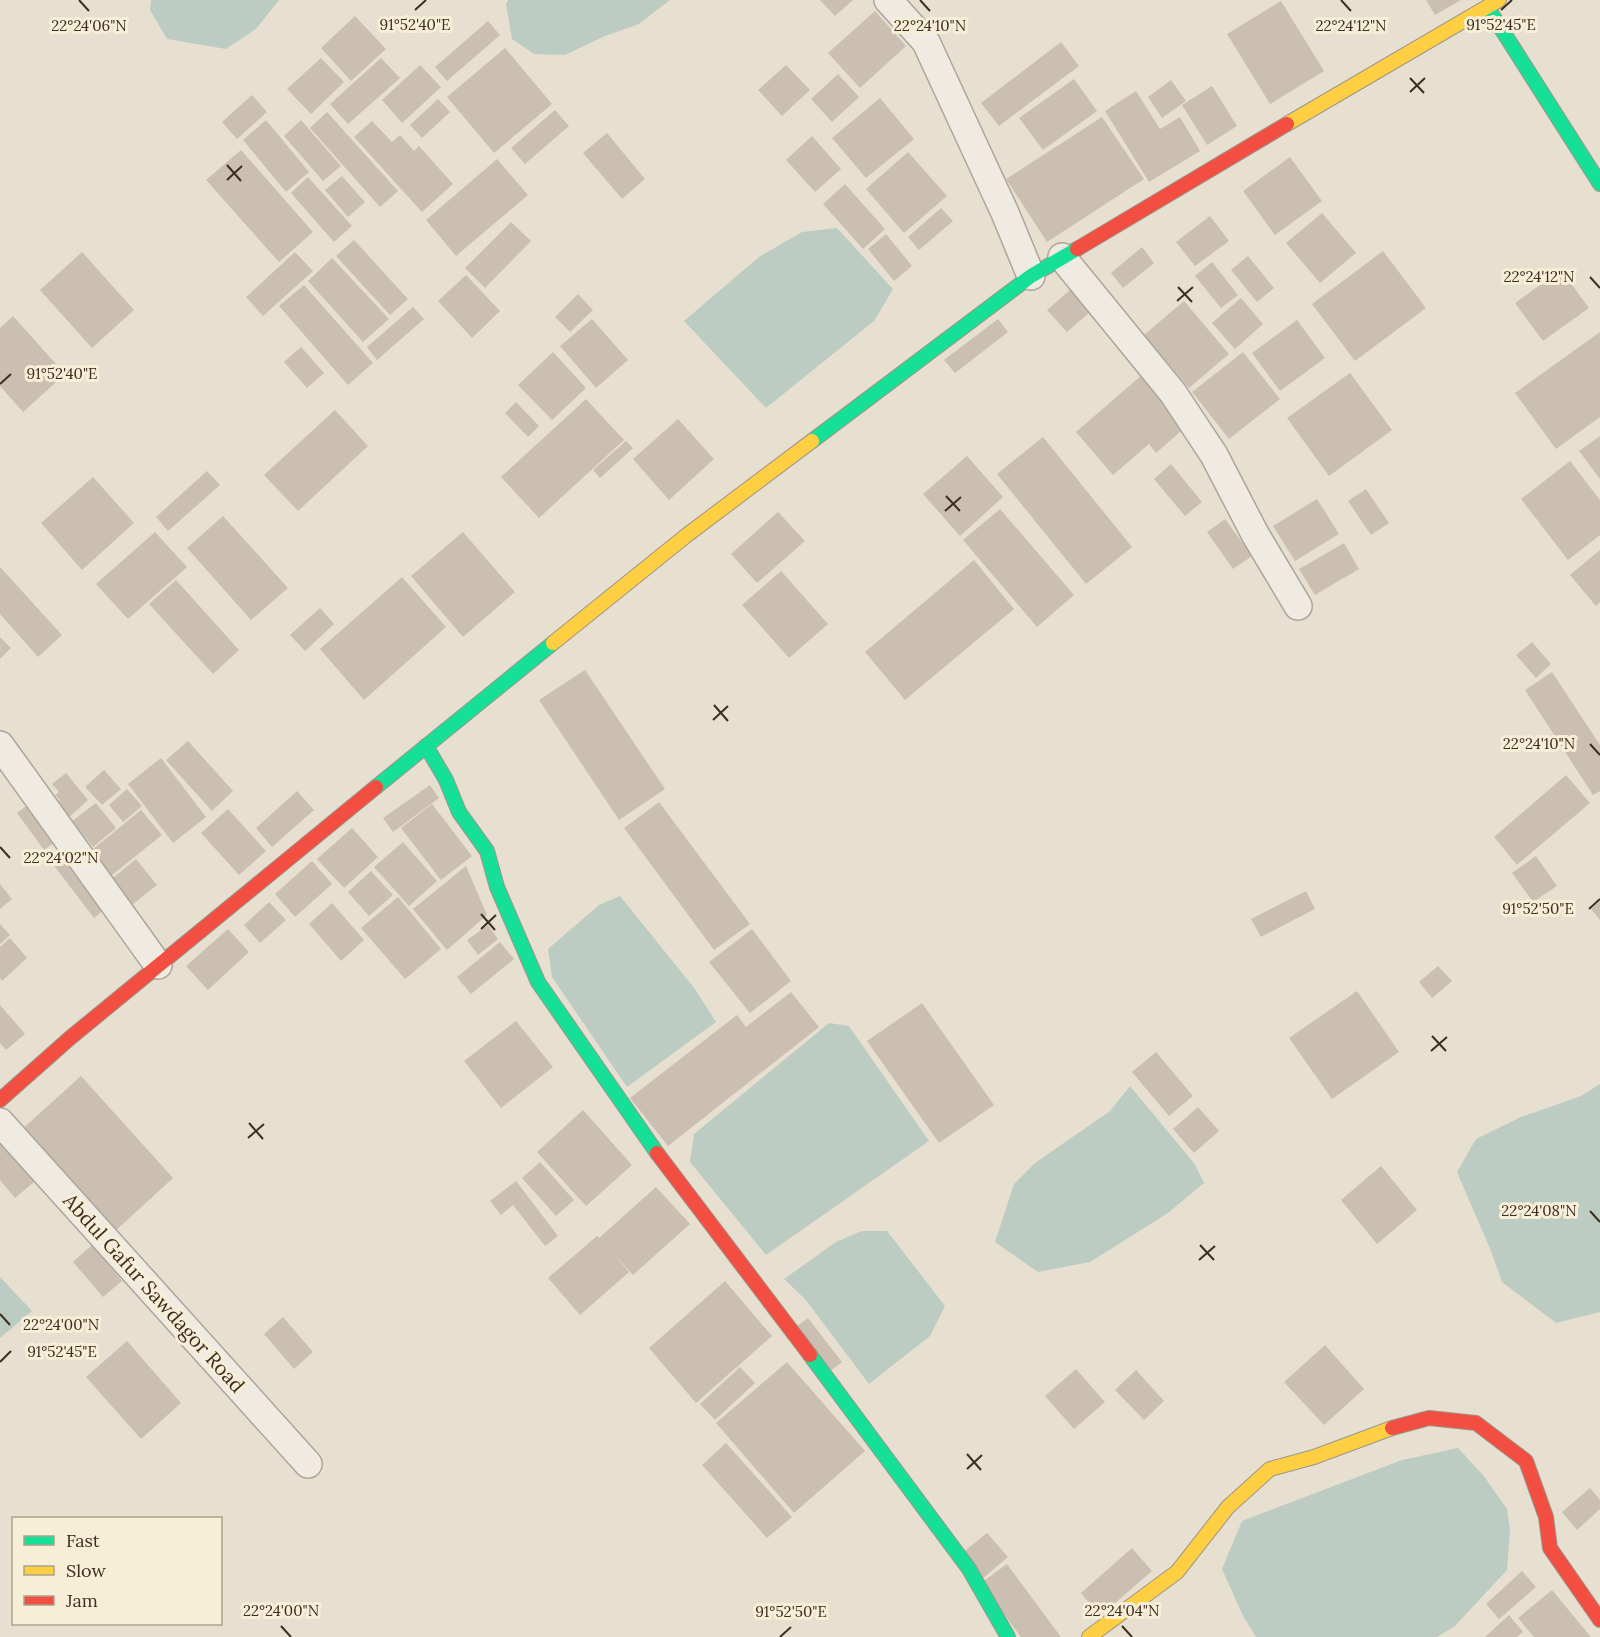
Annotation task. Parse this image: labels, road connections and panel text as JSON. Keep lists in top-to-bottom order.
{
  "streets": {
    "street": ["Abdul Gafur Sawdagor Road"]
  },
  "legend": ["Fast", "Slow", "Jam"],
  "coordinates": [
    "91°52'40\"E",
    "91°52'45\"E",
    "22°24'06\"N",
    "22°24'10\"N",
    "22°24'12\"N",
    "22°24'02\"N",
    "91°52'50\"E",
    "22°24'08\"N",
    "22°24'00\"N",
    "22°24'04\"N"
  ]
}
